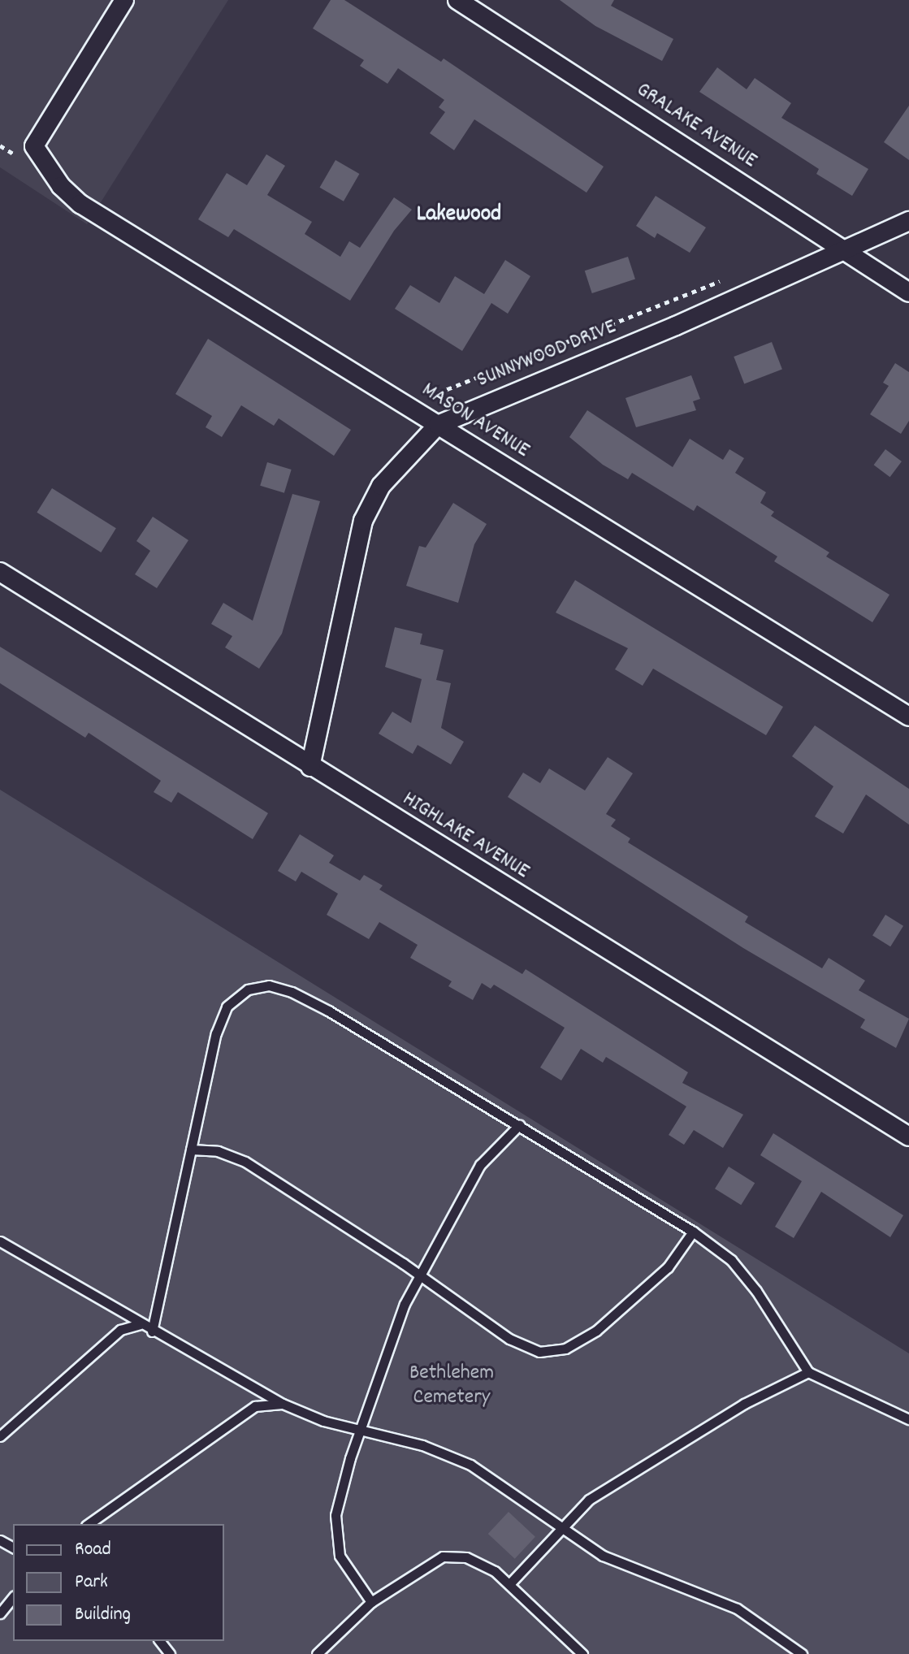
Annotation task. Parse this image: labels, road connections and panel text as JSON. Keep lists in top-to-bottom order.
{
  "streets": {
    "street": [
      "GRALAKE AVENUE",
      "SUNNYWOOD DRIVE",
      "MASON AVENUE",
      "HIGHLAKE AVENUE"
    ]
  },
  "crossings": [
    ["GRALAKE AVENUE", "SUNNYWOOD DRIVE"],
    ["SUNNYWOOD DRIVE", "MASON AVENUE"],
    ["SUNNYWOOD DRIVE", "HIGHLAKE AVENUE"]
  ],
  "districts": ["Lakewood"],
  "parks": ["Bethlehem Cemetery"],
  "legend": ["Road", "Park", "Building"]
}
